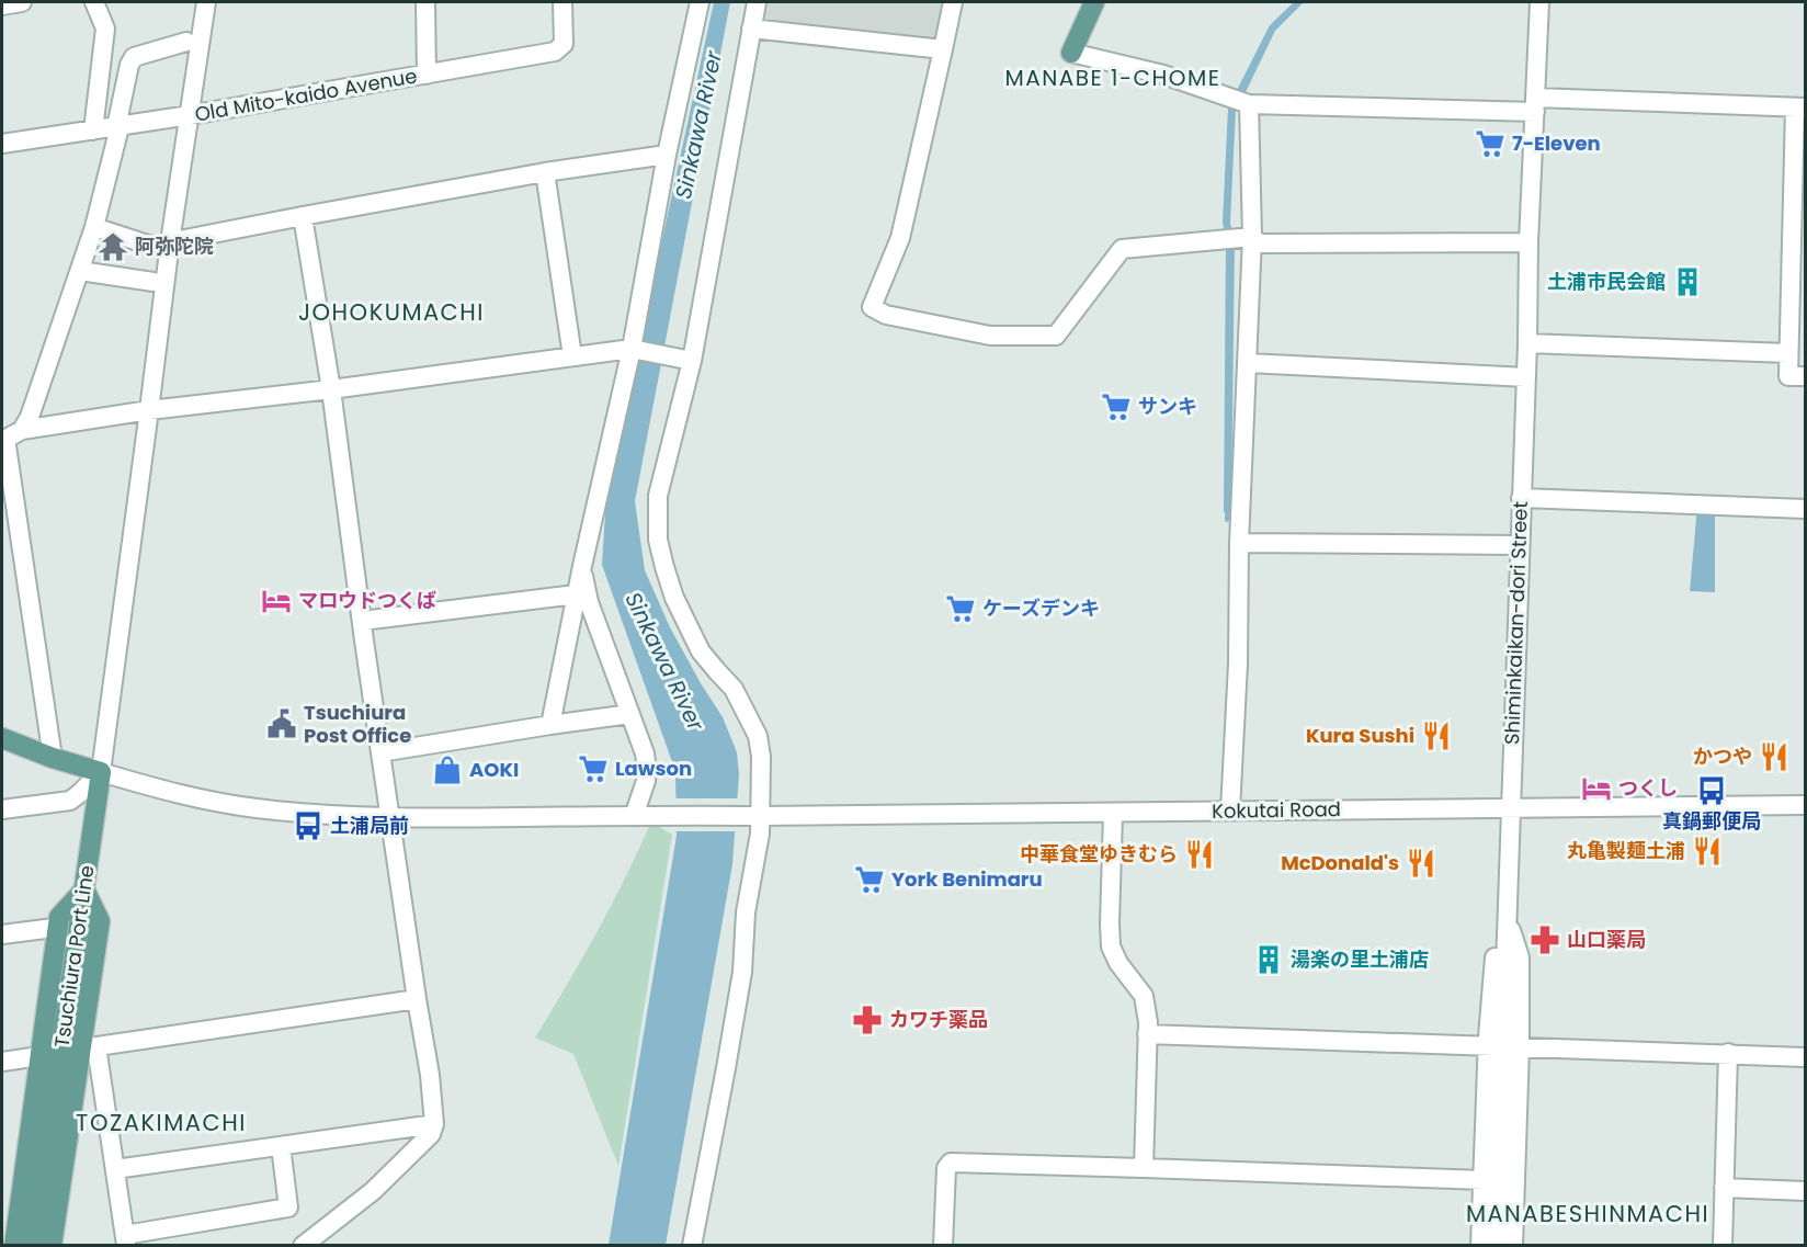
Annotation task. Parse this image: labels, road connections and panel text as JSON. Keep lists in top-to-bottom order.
{
  "streets": {
    "main road": ["Tsuchiura Port Line"],
    "street": ["Old Mito-kaido Avenue", "Shiminkaikan-dori Street", "Kokutai Road"]
  },
  "crossings": [
    ["Shiminkaikan-dori Street", "Kokutai Road"],
    ["Kokutai Road", "Tsuchiura Port Line"]
  ],
  "districts": [
    "MANABE 1-CHOME",
    "JOHOKUMACHI",
    "TOZAKIMACHI",
    "MANABESHINMACHI"
  ],
  "water": ["Sinkawa River"],
  "places": {
    "supermarket": [
      "7-Eleven",
      "サンキ",
      "ケーズデンキ",
      "Lawson",
      "York Benimaru"
    ],
    "temple": ["阿弥陀院"],
    "building": ["土浦市民会館", "湯楽の里土浦店"],
    "hotel": ["マロウドつくば", "つくし"],
    "public building": ["Tsuchiura Post Office"],
    "restaurant": [
      "Kura Sushi",
      "かつや",
      "丸亀製麺土浦",
      "中華食堂ゆきむら",
      "McDonald's"
    ],
    "shop": ["AOKI"],
    "bus stop": ["真鍋郵便局", "土浦局前"],
    "pharmacy": ["山口薬局", "カワチ薬品"]
  }
}
